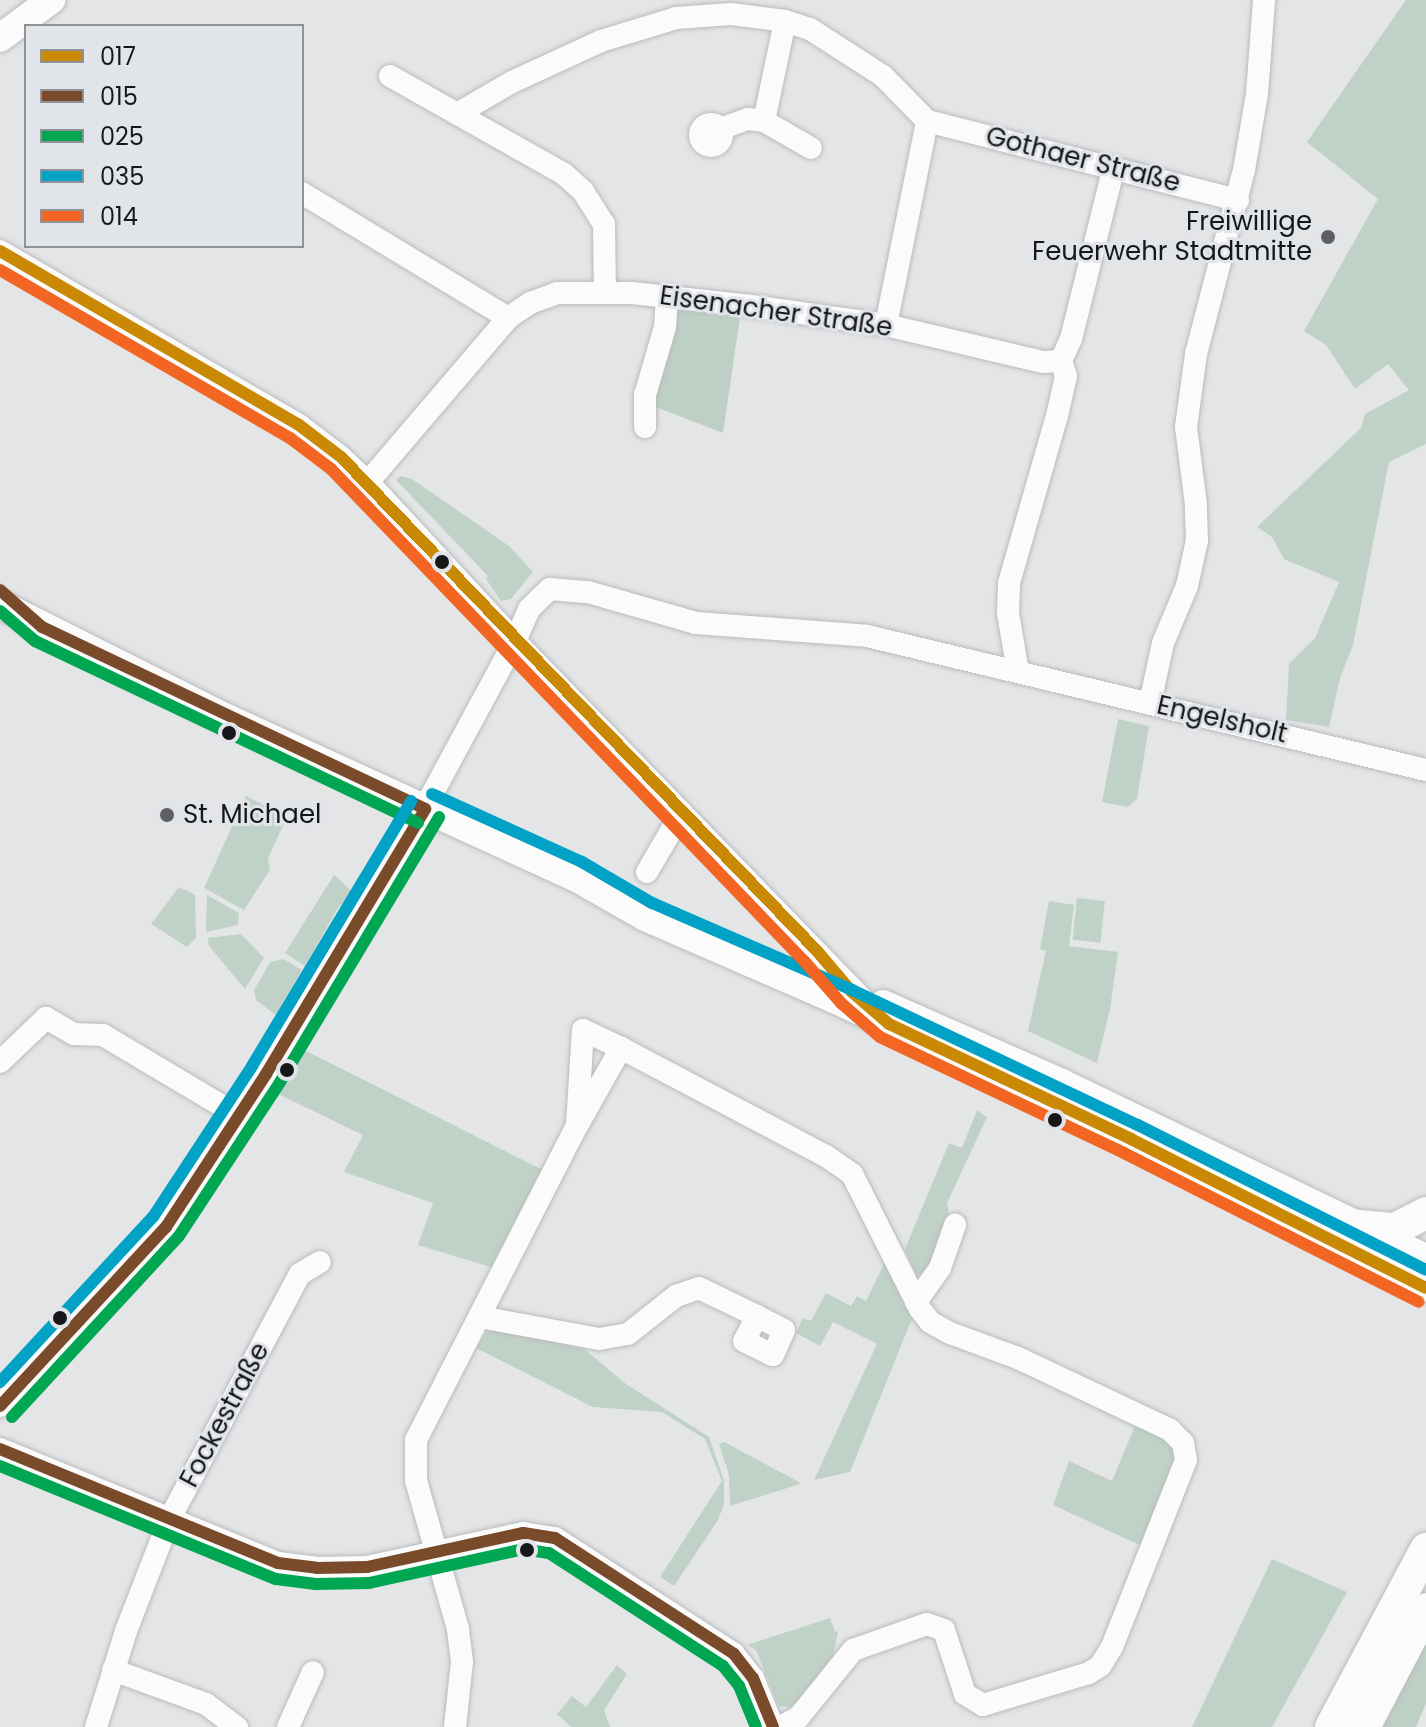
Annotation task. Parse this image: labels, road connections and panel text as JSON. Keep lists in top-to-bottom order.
{
  "streets": {
    "street": [
      "Gothaer Straße",
      "Eisenacher Straße",
      "Engelsholt",
      "Fockestraße"
    ]
  },
  "places": ["Freiwillige Feuerwehr Stadtmitte", "St. Michael"],
  "lines": [
    "transit line 017",
    "transit line 014",
    "transit line 015",
    "transit line 025",
    "transit line 035"
  ],
  "legend": [
    "017",
    "015",
    "025",
    "035",
    "014"
  ]
}
